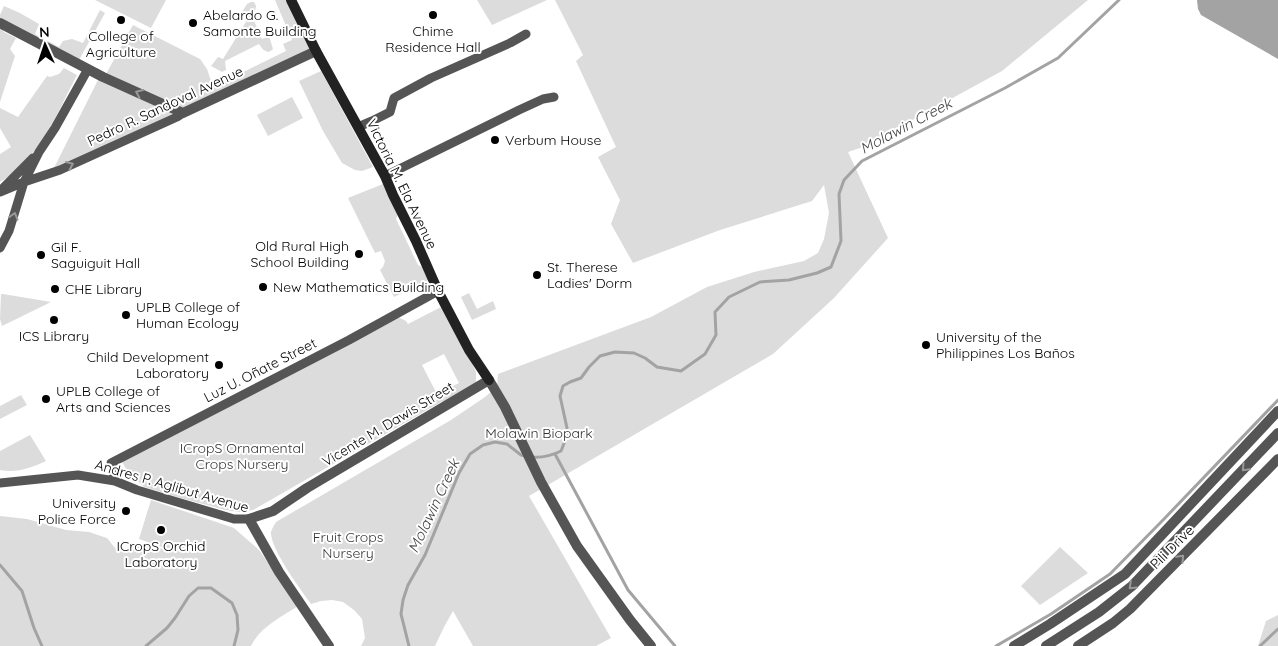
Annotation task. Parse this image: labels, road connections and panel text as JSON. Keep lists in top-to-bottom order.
{
  "streets": {
    "main road": ["Victoria M. Ela Avenue"],
    "street": [
      "Pedro R. Sandoval Avenue",
      "Luz U. Oñate Street",
      "Vicente M. Dawis Street",
      "Andres P. Aglibut Avenue",
      "Pili Drive"
    ]
  },
  "crossings": [
    ["Pedro R. Sandoval Avenue", "Victoria M. Ela Avenue"],
    ["Victoria M. Ela Avenue", "Luz U. Oñate Street"],
    ["Victoria M. Ela Avenue", "Vicente M. Dawis Street"],
    ["Luz U. Oñate Street", "Andres P. Aglibut Avenue"],
    ["Vicente M. Dawis Street", "Andres P. Aglibut Avenue"]
  ],
  "one_way": ["Pedro R. Sandoval Avenue"],
  "water": ["Molawin Creek"],
  "parks": ["Molawin Biopark", "ICropS Ornamental Crops Nursery", "Fruit Crops Nursery"],
  "places": [
    "Chime Residence Hall",
    "College of Agriculture",
    "Abelardo G. Samonte Building",
    "Verbum House",
    "Old Rural High School Building",
    "Gil F. Saguiguit Hall",
    "St. Therese Ladies' Dorm",
    "New Mathematics Building",
    "CHE Library",
    "UPLB College of Human Ecology",
    "ICS Library",
    "University of the Philippines Los Baños",
    "Child Development Laboratory",
    "UPLB College of Arts and Sciences",
    "University Police Force",
    "ICropS Orchid Laboratory"
  ],
  "north": "top"
}
